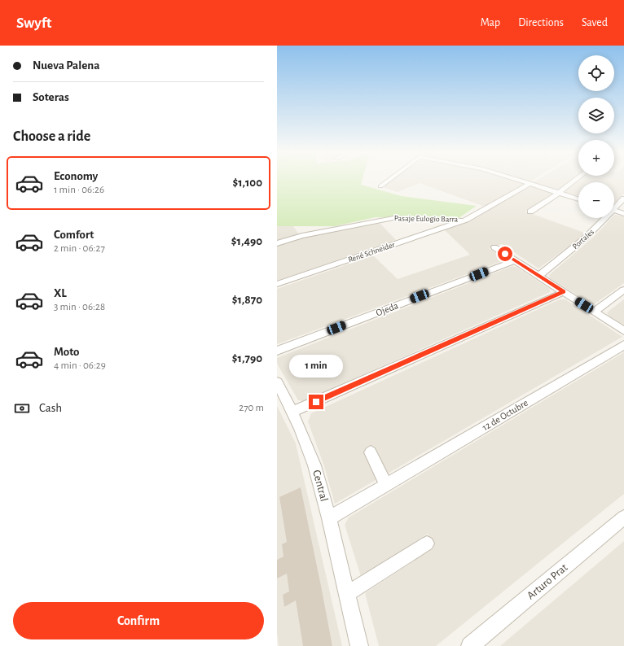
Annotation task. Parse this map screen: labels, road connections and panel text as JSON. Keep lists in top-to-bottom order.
{
  "streets": {
    "street": [
      "Pasaje Eulogio Barra",
      "Portales",
      "René Schneider",
      "Ojeda",
      "12 de Octubre",
      "Central",
      "Arturo Prat"
    ]
  },
  "crossings": [
    ["Pasaje Eulogio Barra", "René Schneider"],
    ["12 de Octubre", "Central"]
  ],
  "page": {
    "header": "Swyft",
    "nav": ["Map", "Directions", "Saved"],
    "banner": ["Nueva Palena", "Soteras"],
    "map_buttons": ["+", "−"],
    "heading": "Choose a ride",
    "list": [
      {
        "name": "Economy",
        "note": "1 min · 06:26",
        "value": "$1,100"
      },
      {
        "name": "Comfort",
        "note": "2 min · 06:27",
        "value": "$1,490"
      },
      {
        "name": "XL",
        "note": "3 min · 06:28",
        "value": "$1,870"
      },
      {
        "name": "Moto",
        "note": "4 min · 06:29",
        "value": "$1,790"
      }
    ],
    "bubble": "1 min",
    "pay": ["Cash", "270 m"],
    "buttons": "Confirm"
  }
}
